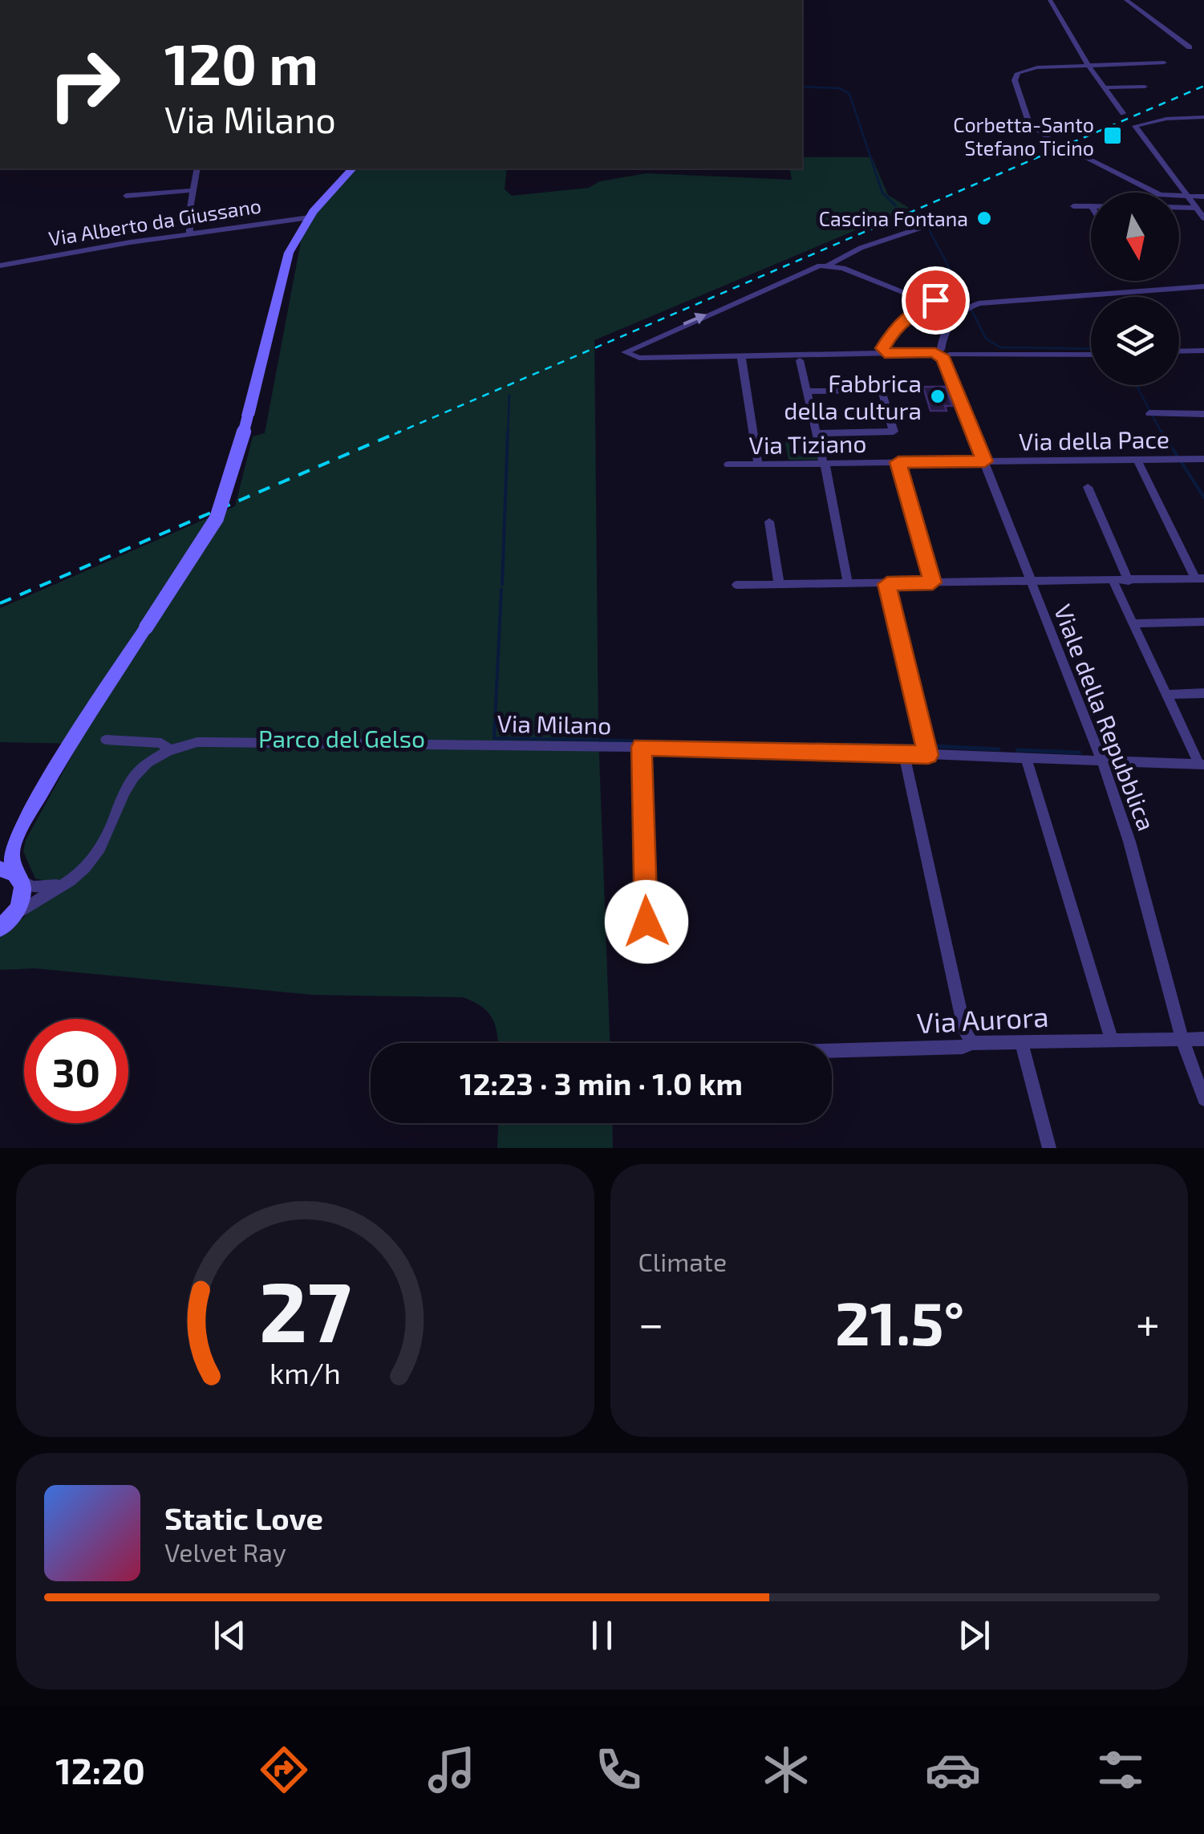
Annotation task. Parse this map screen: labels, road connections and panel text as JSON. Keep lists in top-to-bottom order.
{
  "streets": {
    "street": [
      "Via Alberto da Giussano",
      "Via della Pace",
      "Via Tiziano",
      "Viale della Repubblica",
      "Via Milano",
      "Via Aurora"
    ]
  },
  "crossings": [
    ["Via della Pace", "Via Tiziano"],
    ["Via della Pace", "Viale della Repubblica"],
    ["Via Tiziano", "Viale della Repubblica"],
    ["Viale della Repubblica", "Via Milano"],
    ["Viale della Repubblica", "Via Aurora"]
  ],
  "parks": ["Parco del Gelso"],
  "places": {
    "transit": ["Corbetta-Santo Stefano Ticino"],
    "other": ["Cascina Fontana", "Fabbrica della cultura"]
  },
  "north": "bottom",
  "page": {
    "turn": ["120 m", "Via Milano"],
    "limit": "30",
    "trip": "12:23 · 3 min · 1.0 km",
    "tile": "Climate",
    "heat": ["−", "21.5°", "+"],
    "song": ["Static Love", "Velvet Ray"],
    "tabs": "12:20",
    "gauge": ["27", "km/h"]
  }
}
